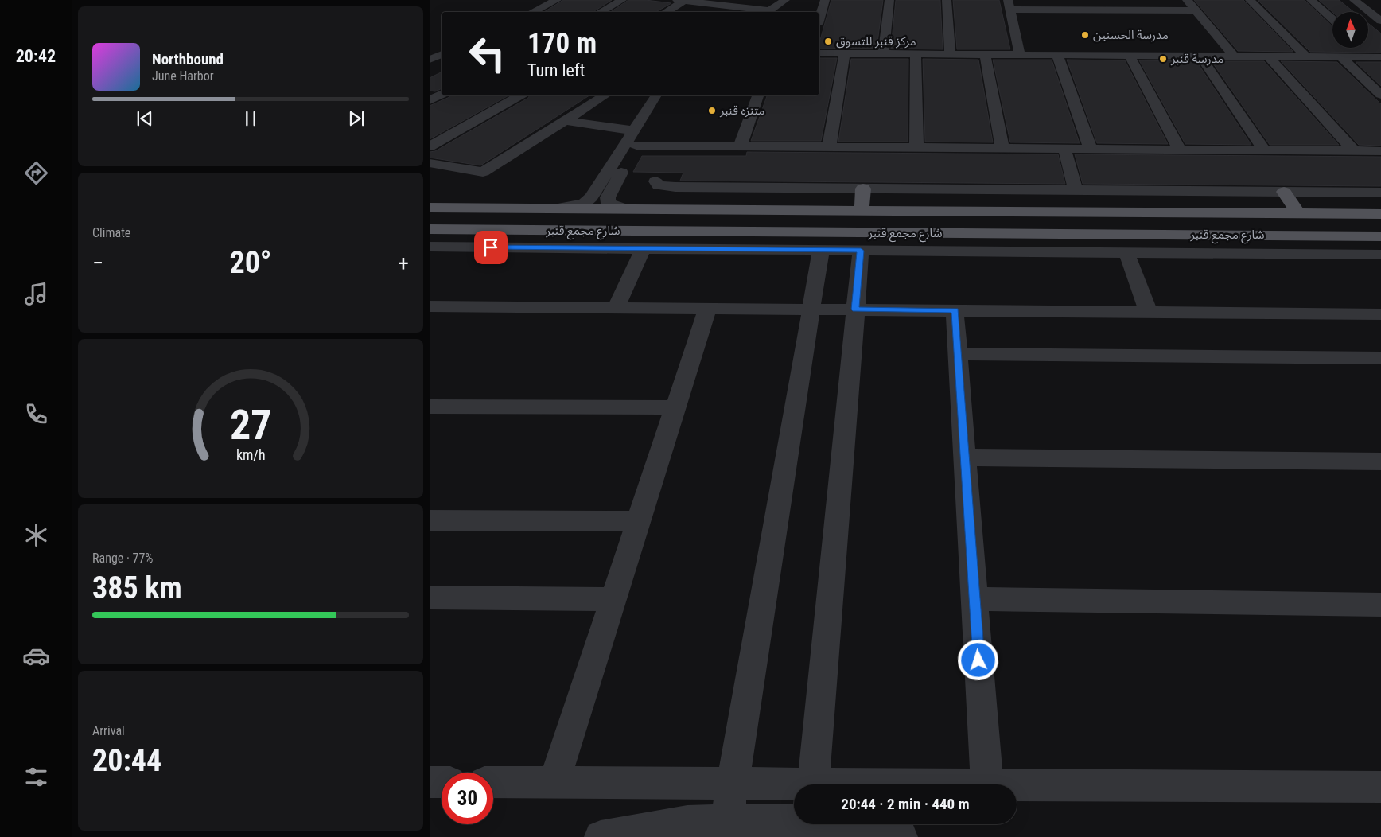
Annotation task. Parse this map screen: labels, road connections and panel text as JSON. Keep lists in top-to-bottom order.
{
  "streets": {
    "main road": ["شارع مجمع قنبر"]
  },
  "places": [
    "مدرسة الحسنين",
    "مركز قنبر للتسوق",
    "مدرسة قنبر",
    "متنزه قنبر"
  ],
  "north": "top",
  "page": {
    "tabs": "20:42",
    "turn": ["170 m", "Turn left"],
    "song": ["Northbound", "June Harbor"],
    "tile": [
      "Climate",
      ["Range · 77%", "385 km"],
      ["Arrival", "20:44"]
    ],
    "heat": ["−", "20°", "+"],
    "limit": "30",
    "trip": "20:44 · 2 min · 440 m",
    "gauge": ["27", "km/h"]
  }
}
